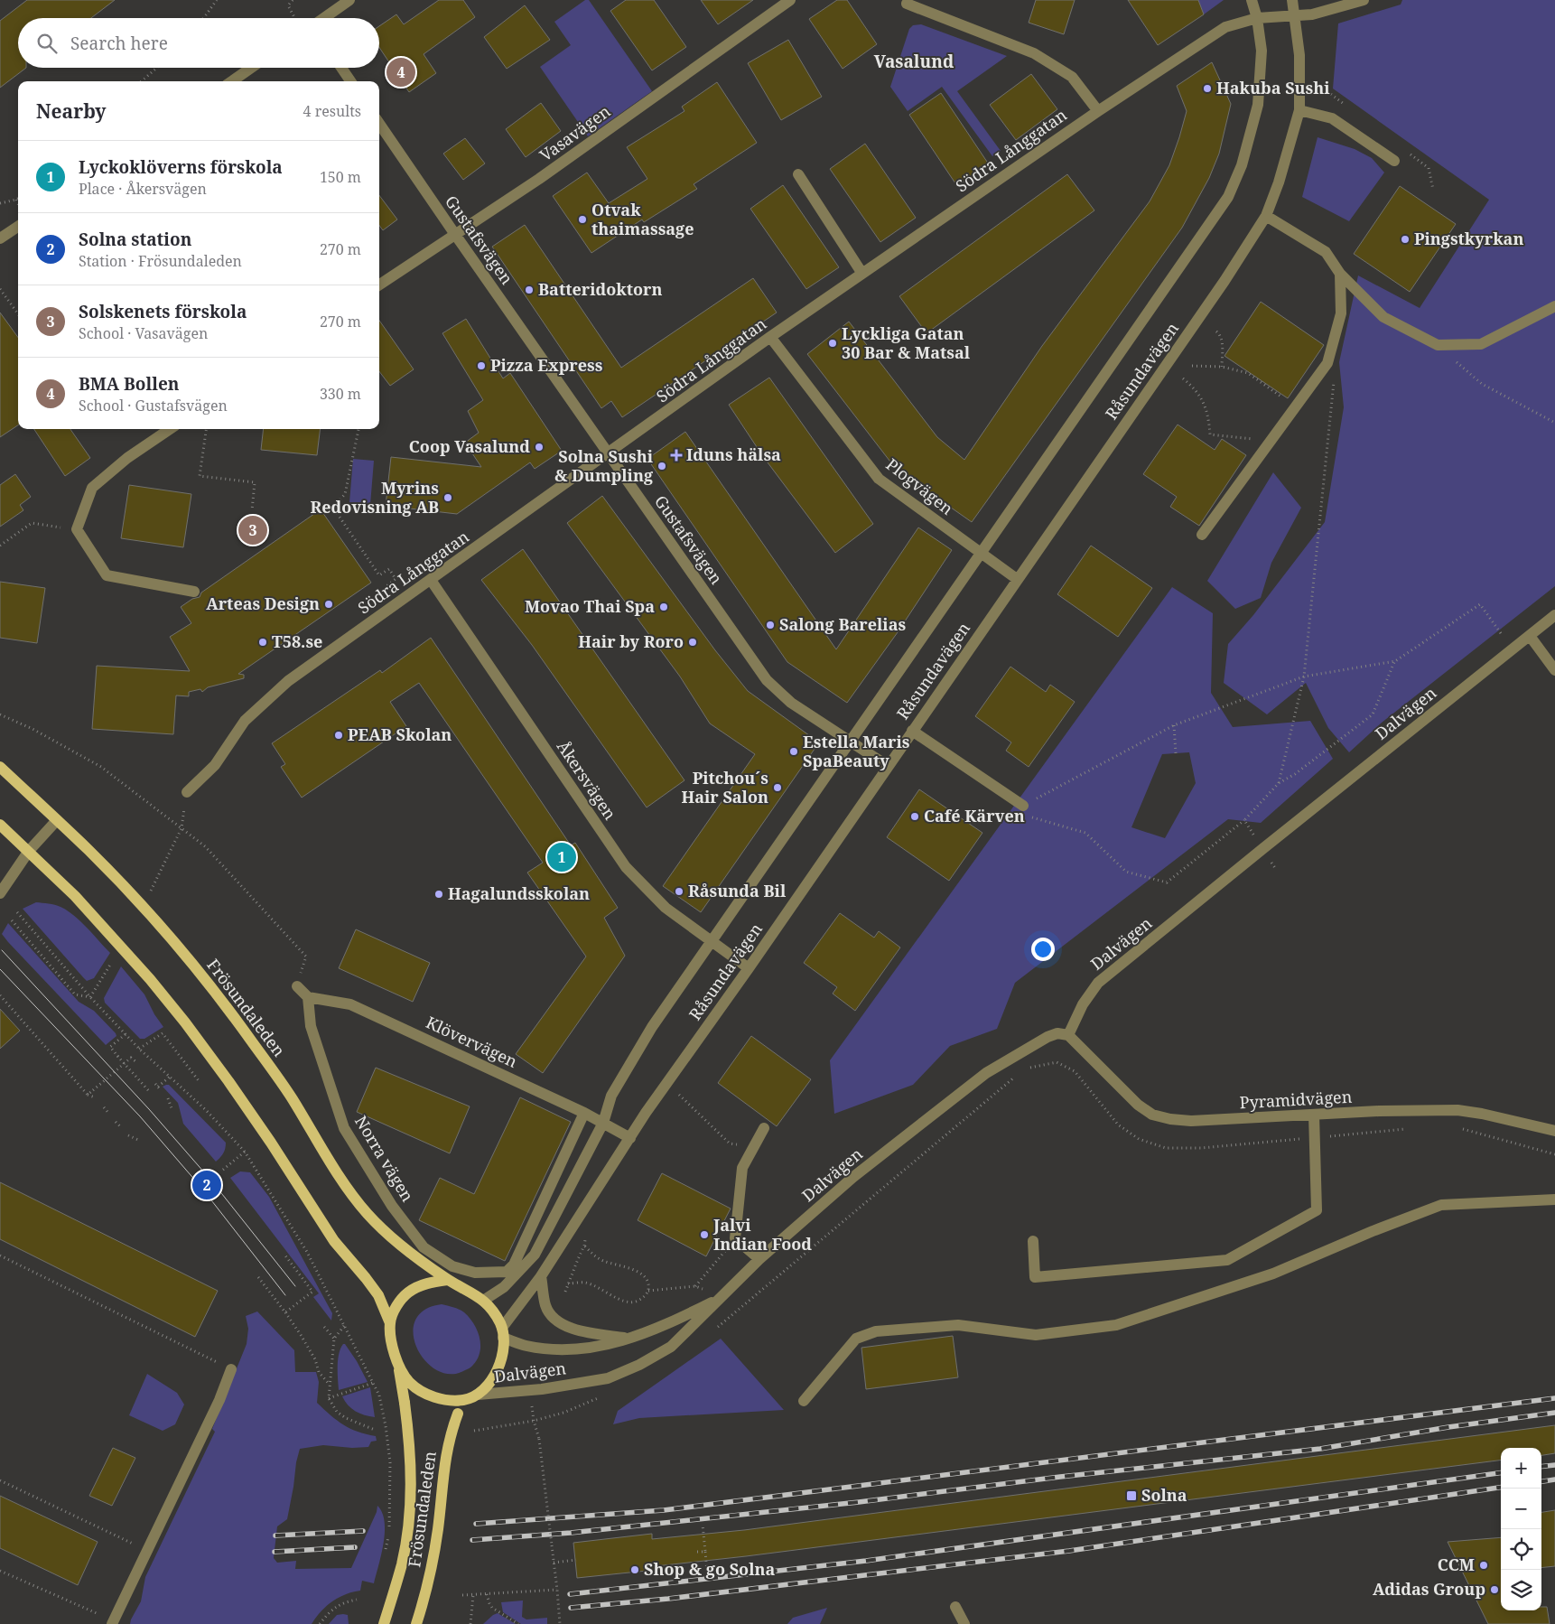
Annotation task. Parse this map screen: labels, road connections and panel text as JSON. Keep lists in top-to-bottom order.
{
  "streets": {
    "main road": ["Frösundaleden"],
    "street": [
      "Vasavägen",
      "Södra Långgatan",
      "Gustafsvägen",
      "Råsundavägen",
      "Plogvägen",
      "Dalvägen",
      "Åkersvägen",
      "Klövervägen",
      "Pyramidvägen",
      "Norra vägen"
    ]
  },
  "crossings": [
    ["Vasavägen", "Gustafsvägen"],
    ["Södra Långgatan", "Gustafsvägen"],
    ["Södra Långgatan", "Råsundavägen"],
    ["Södra Långgatan", "Plogvägen"],
    ["Södra Långgatan", "Åkersvägen"],
    ["Gustafsvägen", "Råsundavägen"],
    ["Råsundavägen", "Plogvägen"],
    ["Råsundavägen", "Dalvägen"],
    ["Råsundavägen", "Åkersvägen"],
    ["Råsundavägen", "Frösundaleden"],
    ["Råsundavägen", "Klövervägen"],
    ["Dalvägen", "Frösundaleden"],
    ["Dalvägen", "Pyramidvägen"],
    ["Klövervägen", "Norra vägen"]
  ],
  "districts": ["Vasalund"],
  "places": {
    "other": [
      "Hakuba Sushi",
      "Otvak thaimassage",
      "Pingstkyrkan",
      "Batteridoktorn",
      "Lyckliga Gatan 30 Bar & Matsal",
      "Pizza Express",
      "Coop Vasalund",
      "Solna Sushi & Dumpling",
      "Myrins Redovisning AB",
      "Arteas Design",
      "Movao Thai Spa",
      "Salong Barelias",
      "T58.se",
      "Hair by Roro",
      "PEAB Skolan",
      "Estella Maris SpaBeauty",
      "Pitchou´s Hair Salon",
      "Café Kärven",
      "Råsunda Bil",
      "Hagalundsskolan",
      "Jalvi Indian Food",
      "CCM",
      "Shop & go Solna",
      "Adidas Group"
    ],
    "health": ["Iduns hälsa"],
    "transit": ["Solna"]
  },
  "page": {
    "search": "Search here",
    "pins": [
      "4",
      "3",
      "1",
      "2"
    ],
    "heading": ["Nearby", "4 results"],
    "list": [
      {
        "mark": "1",
        "name": "Lyckoklöverns förskola",
        "note": "Place · Åkersvägen",
        "value": "150 m"
      },
      {
        "mark": "2",
        "name": "Solna station",
        "note": "Station · Frösundaleden",
        "value": "270 m"
      },
      {
        "mark": "3",
        "name": "Solskenets förskola",
        "note": "School · Vasavägen",
        "value": "270 m"
      },
      {
        "mark": "4",
        "name": "BMA Bollen",
        "note": "School · Gustafsvägen",
        "value": "330 m"
      }
    ],
    "map_buttons": ["+", "−"]
  }
}
